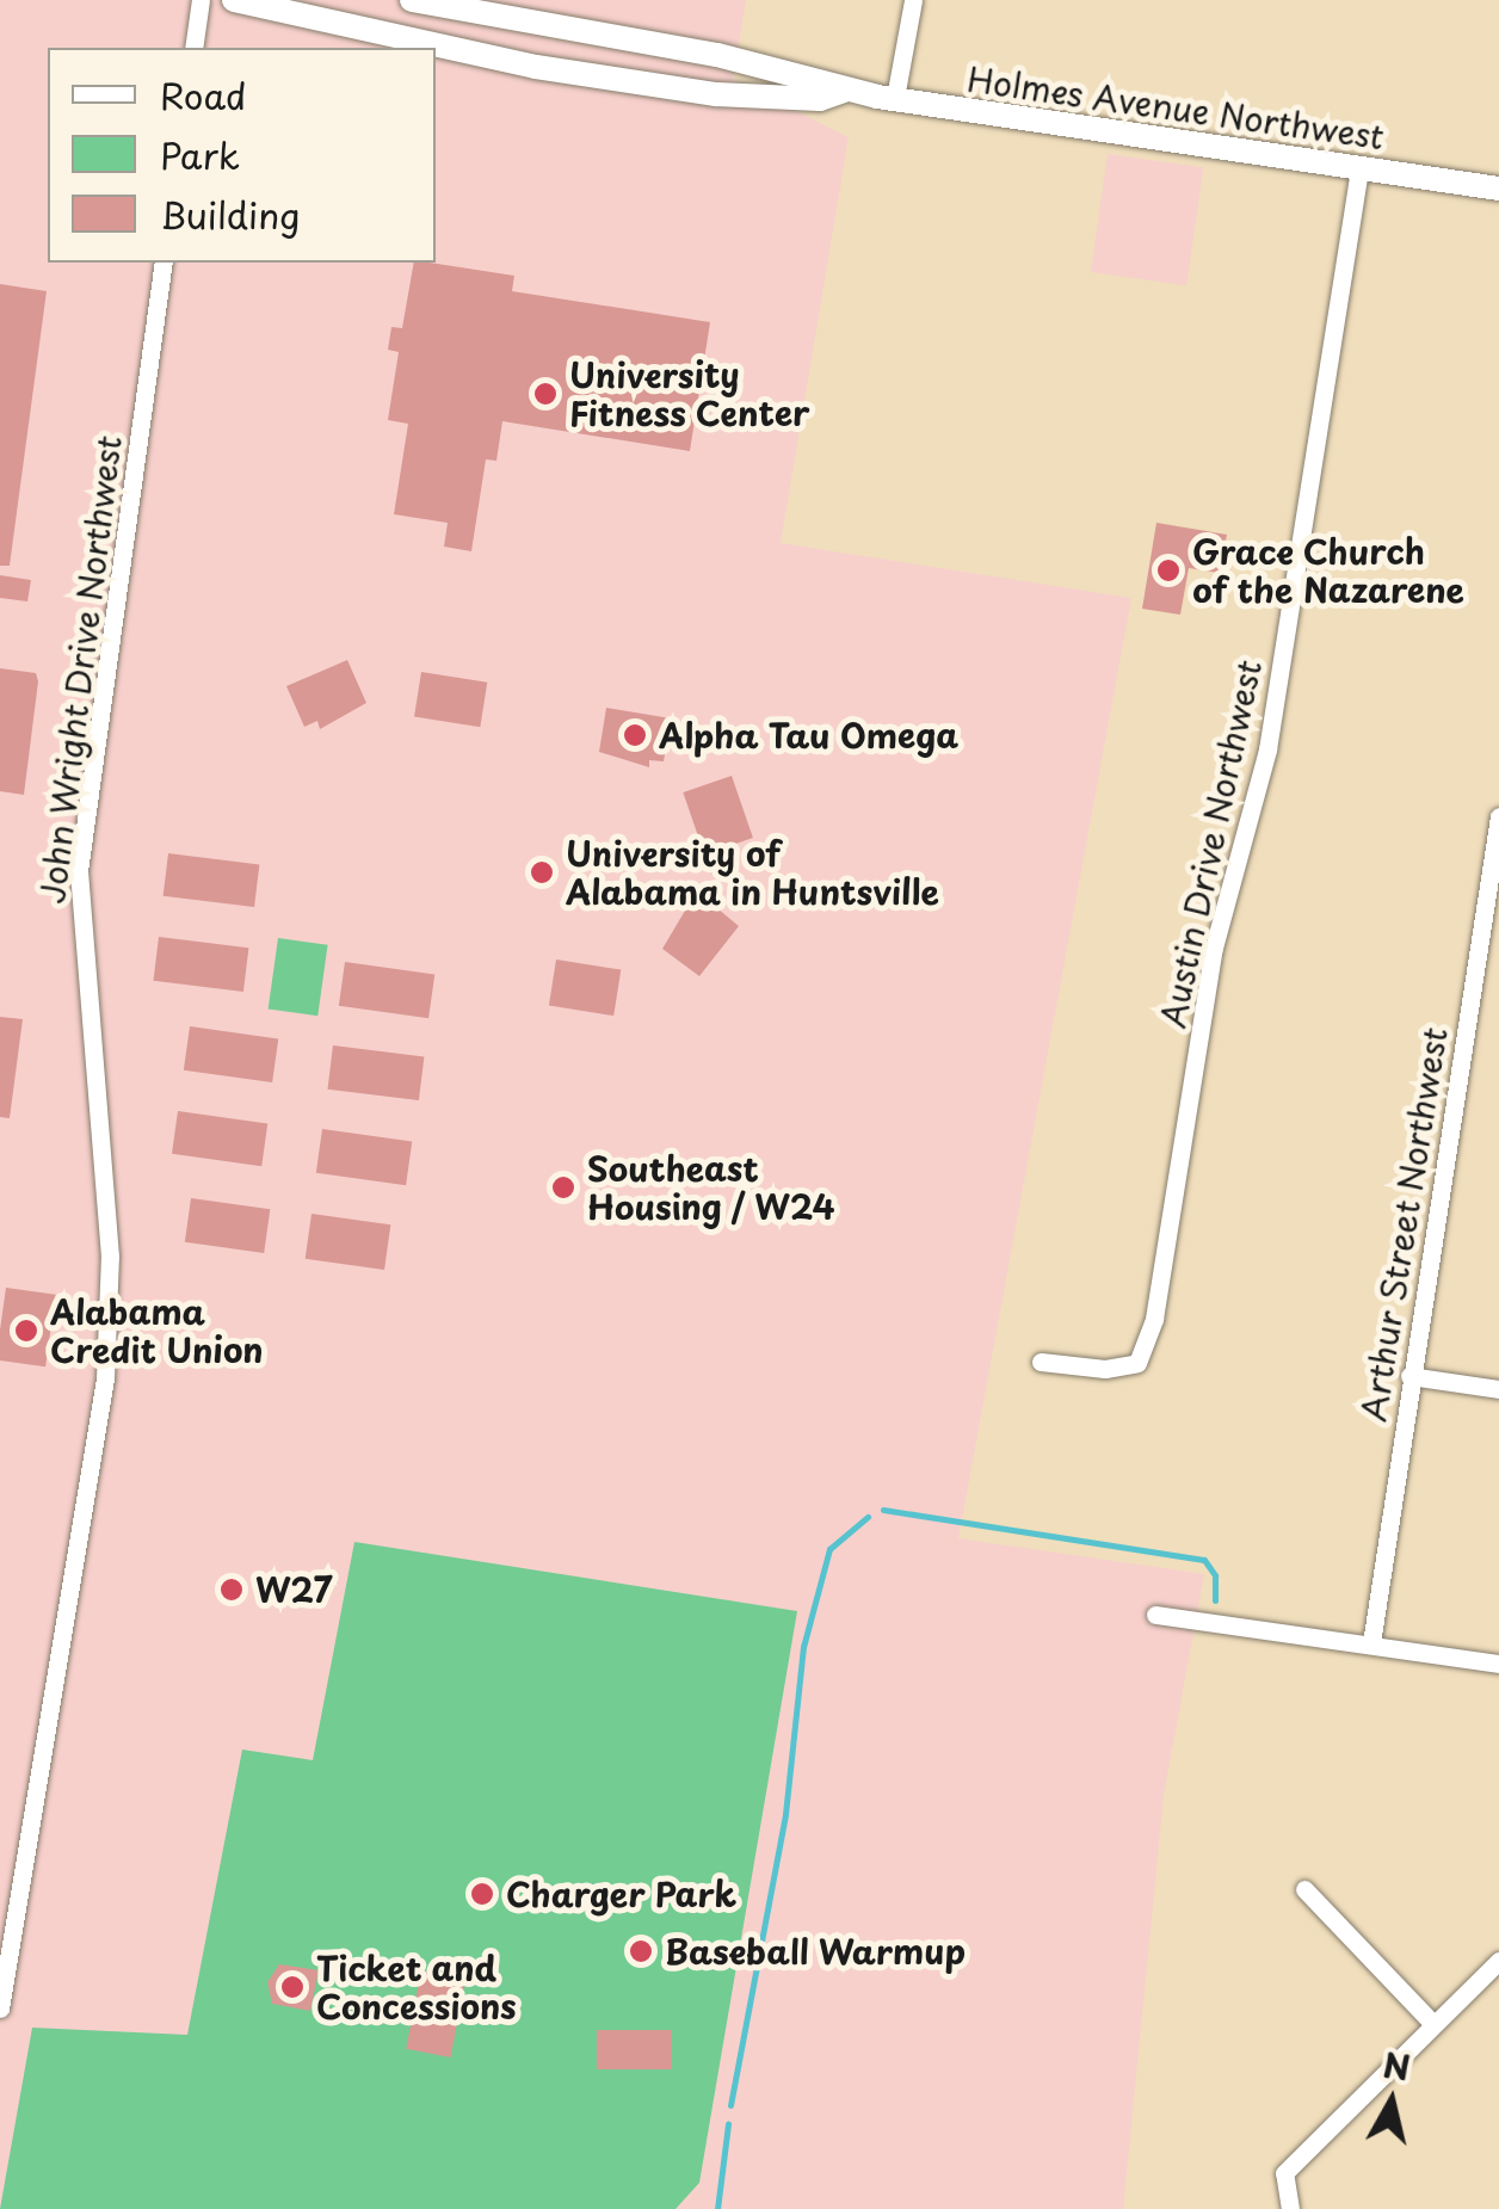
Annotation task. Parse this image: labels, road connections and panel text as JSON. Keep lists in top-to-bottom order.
{
  "streets": {
    "main road": ["Holmes Avenue Northwest"],
    "street": ["John Wright Drive Northwest", "Austin Drive Northwest", "Arthur Street Northwest"]
  },
  "crossings": [
    ["Holmes Avenue Northwest", "Austin Drive Northwest"]
  ],
  "places": [
    "University Fitness Center",
    "Grace Church of the Nazarene",
    "Alpha Tau Omega",
    "University of Alabama in Huntsville",
    "Southeast Housing / W24",
    "Alabama Credit Union",
    "W27",
    "Charger Park",
    "Baseball Warmup",
    "Ticket and Concessions"
  ],
  "legend": ["Road", "Park", "Building"],
  "north": "top"
}
